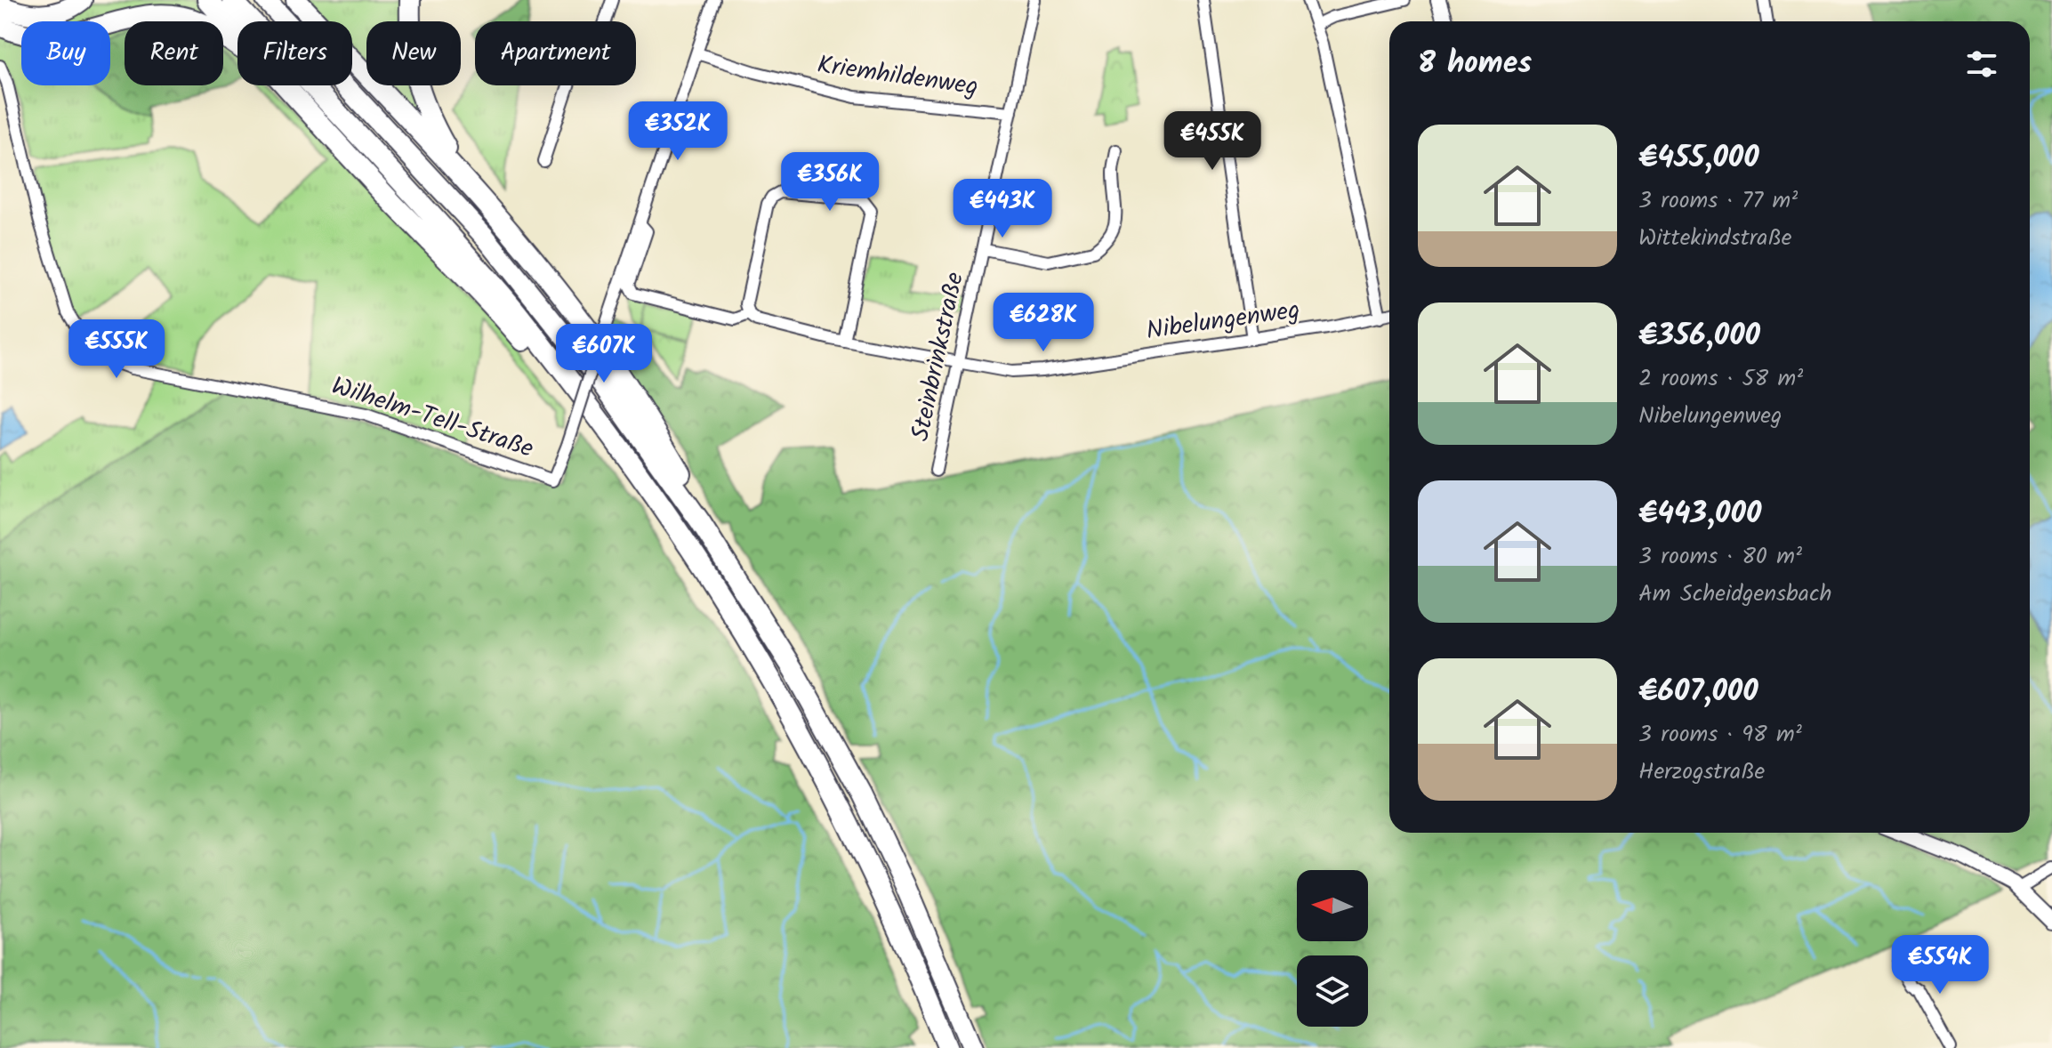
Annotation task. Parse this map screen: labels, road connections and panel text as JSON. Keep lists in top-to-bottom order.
{
  "streets": {
    "street": [
      "Kriemhildenweg",
      "Nibelungenweg",
      "Steinbrinkstraße",
      "Wilhelm-Tell-Straße"
    ]
  },
  "crossings": [
    ["Kriemhildenweg", "Steinbrinkstraße"],
    ["Nibelungenweg", "Steinbrinkstraße"],
    ["Nibelungenweg", "Wilhelm-Tell-Straße"]
  ],
  "north": "left",
  "page": {
    "chip": [
      "Buy",
      "Rent",
      "Filters",
      "New",
      "Apartment"
    ],
    "heading": "8 homes",
    "price": [
      "€352K",
      "€455K",
      "€356K",
      "€443K",
      "€628K",
      "€555K",
      "€607K",
      "€554K"
    ],
    "list": [
      {
        "name": "€455,000",
        "note": "3 rooms · 77 m² · Wittekindstraße"
      },
      {
        "name": "€356,000",
        "note": "2 rooms · 58 m² · Nibelungenweg"
      },
      {
        "name": "€443,000",
        "note": "3 rooms · 80 m² · Am Scheidgensbach"
      },
      {
        "name": "€607,000",
        "note": "3 rooms · 98 m² · Herzogstraße"
      }
    ]
  }
}
